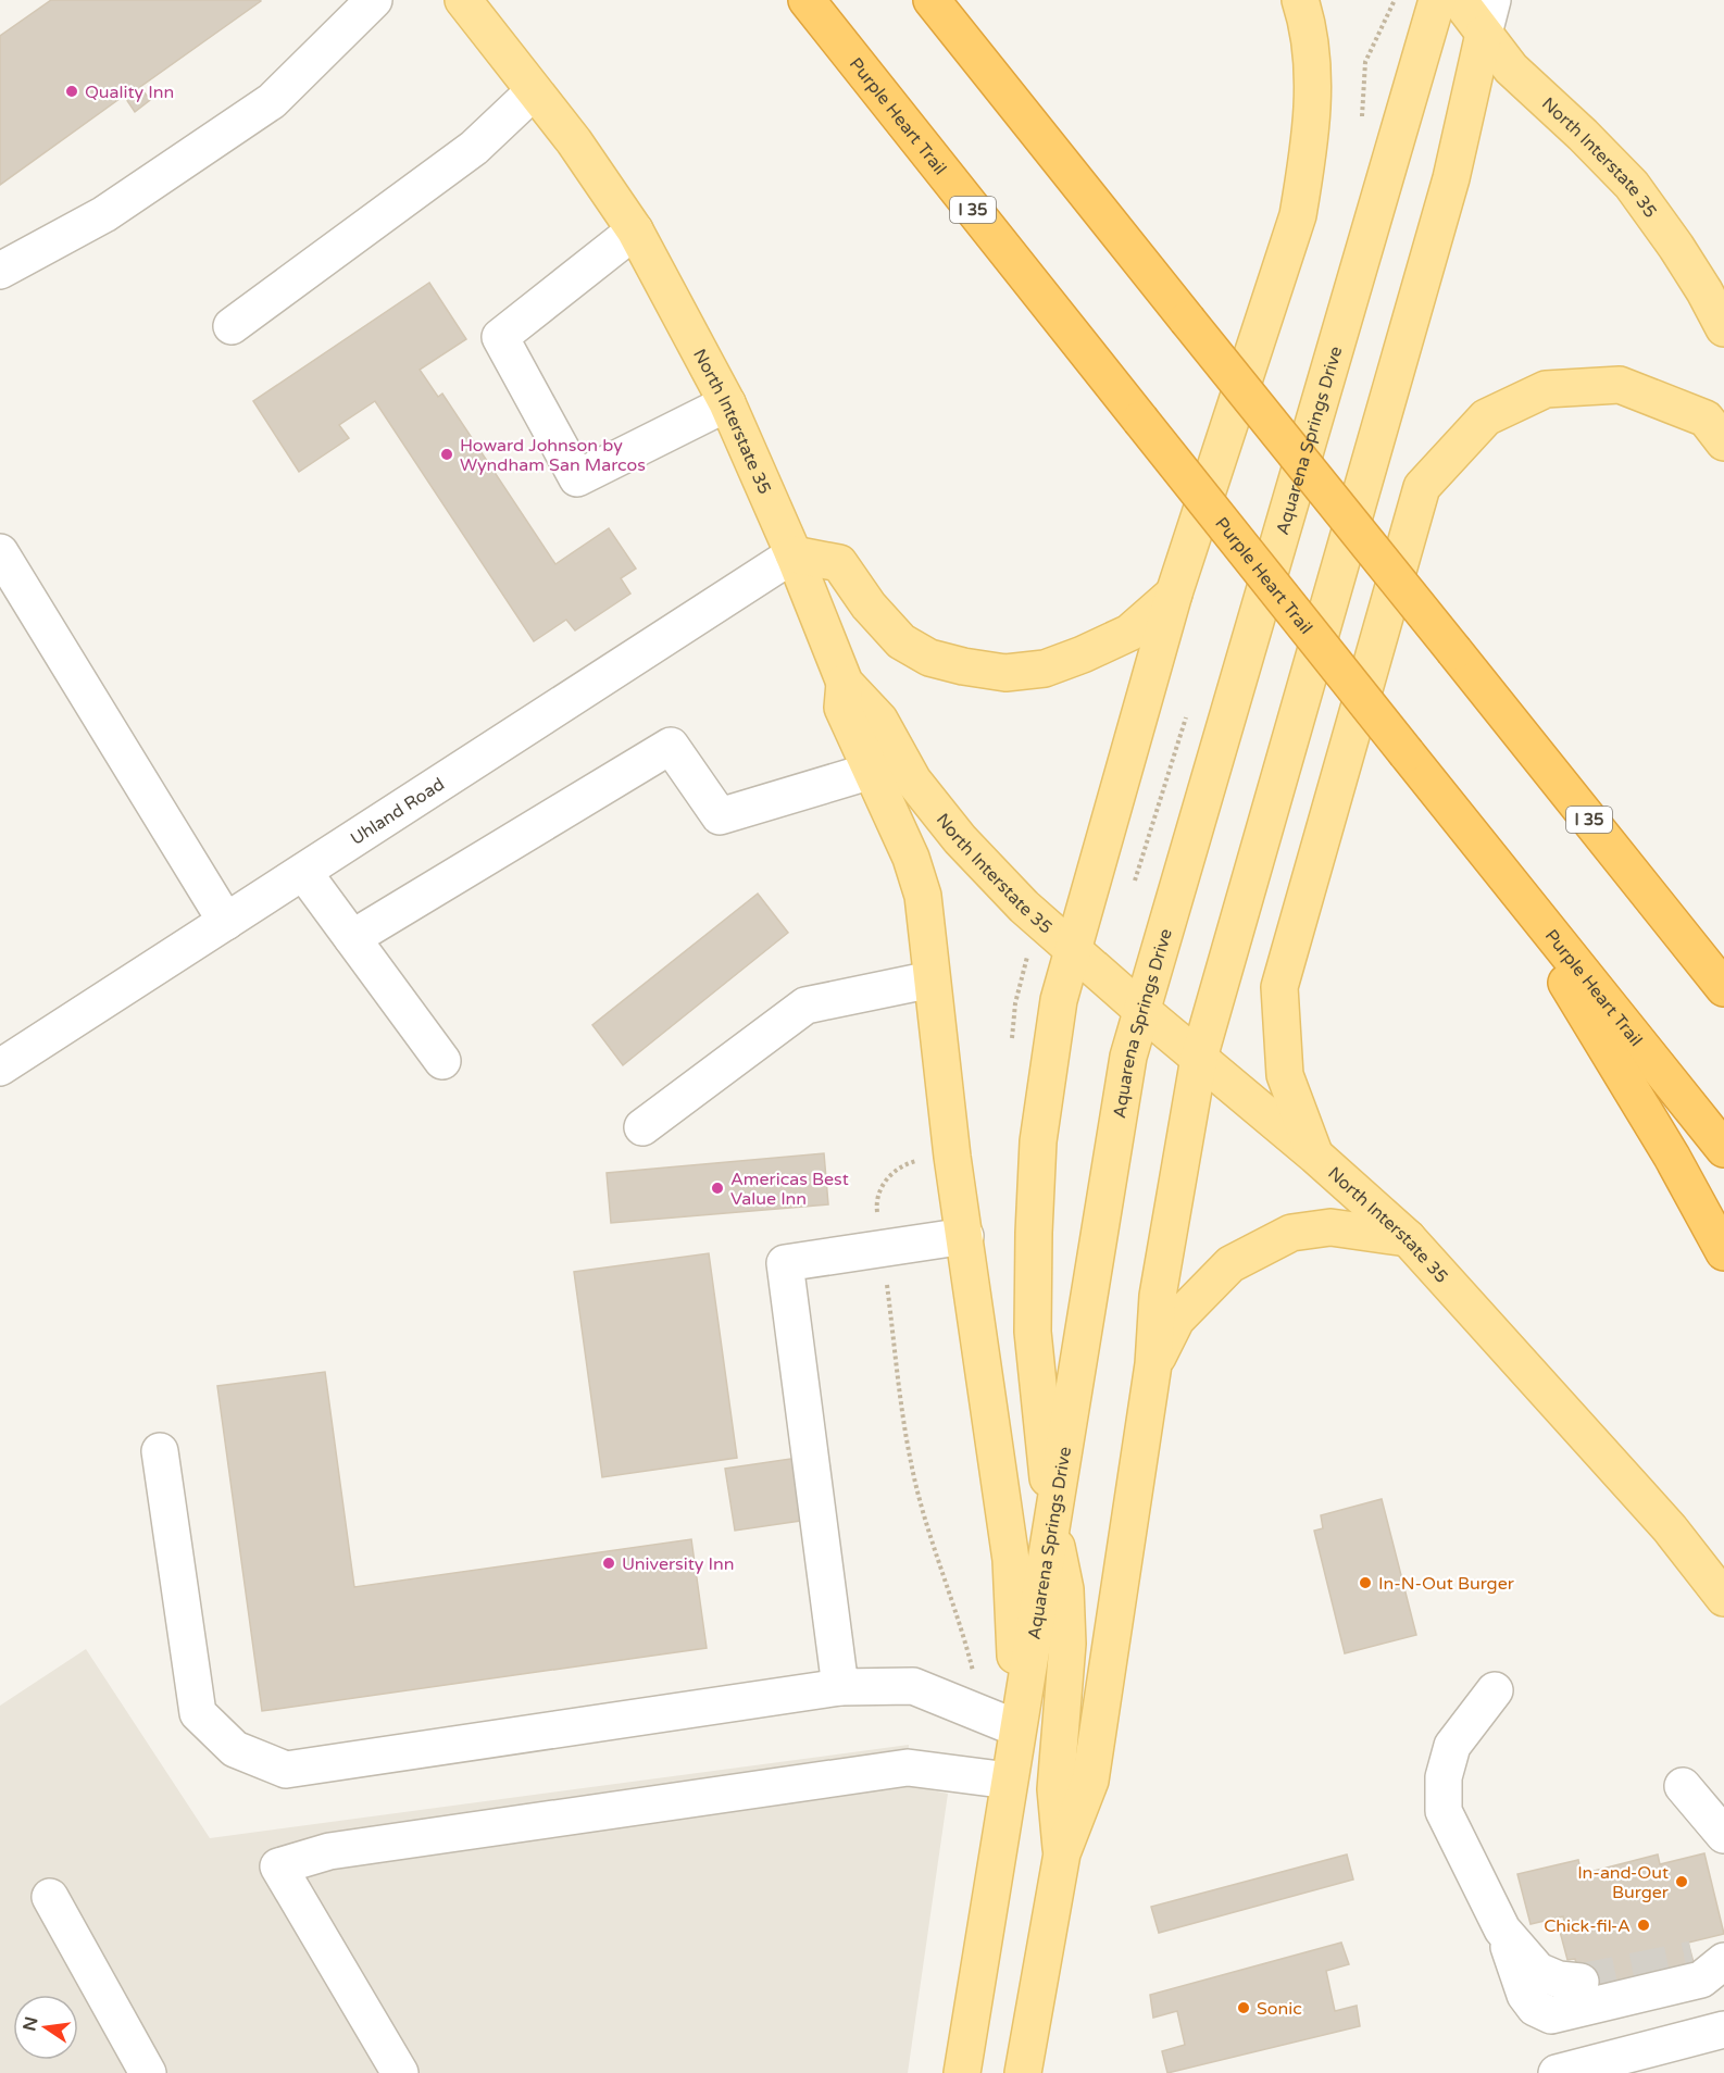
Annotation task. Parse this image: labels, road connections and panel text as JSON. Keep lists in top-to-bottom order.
{
  "streets": {
    "highway": ["Purple Heart Trail", "I 35"],
    "main road": ["North Interstate 35", "Aquarena Springs Drive"],
    "street": ["Uhland Road"]
  },
  "crossings": [
    ["North Interstate 35", "Aquarena Springs Drive"],
    ["North Interstate 35", "Uhland Road"]
  ],
  "places": [
    "Quality Inn",
    "Howard Johnson by Wyndham San Marcos",
    "Americas Best Value Inn",
    "University Inn",
    "In-N-Out Burger",
    "In-and-Out Burger",
    "Chick-fil-A",
    "Sonic"
  ],
  "north": "left"
}
